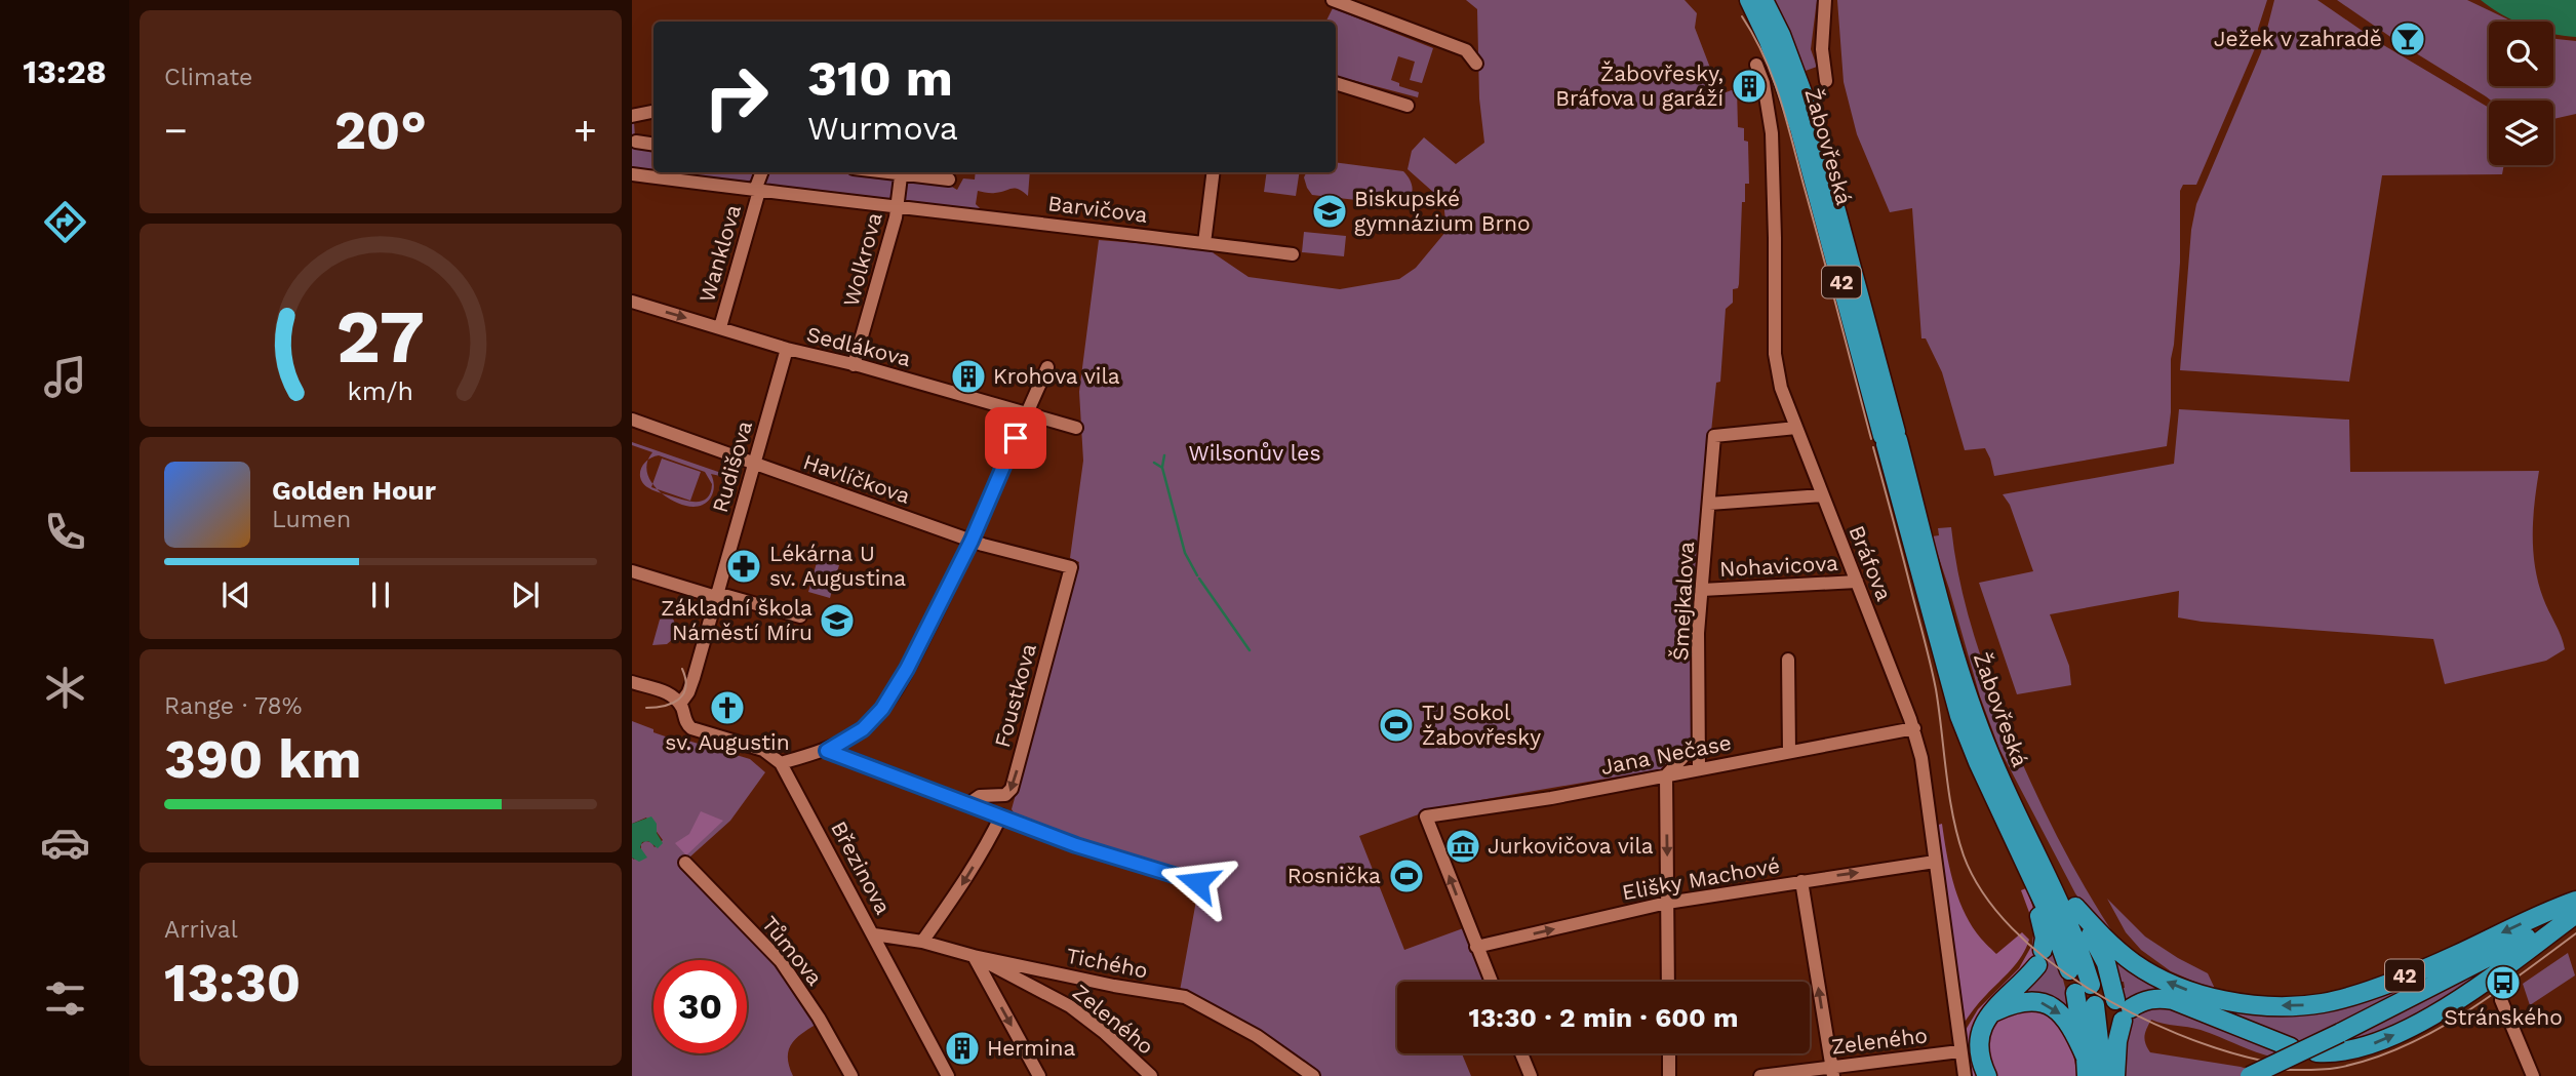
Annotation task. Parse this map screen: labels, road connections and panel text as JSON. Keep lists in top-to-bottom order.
{
  "streets": {
    "highway": ["Žabovřeská", "42"],
    "street": [
      "Barvičova",
      "Wanklova",
      "Wolkrova",
      "Sedlákova",
      "Rudišova",
      "Havlíčkova",
      "Bráfova",
      "Nohavicova",
      "Šmejkalova",
      "Foustkova",
      "Jana Nečase",
      "Březinova",
      "Elišky Machové",
      "Tůmova",
      "Tichého",
      "Zeleného"
    ]
  },
  "crossings": [
    ["Žabovřeská", "42"],
    ["Barvičova", "Wanklova"],
    ["Barvičova", "Wolkrova"],
    ["Wanklova", "Sedlákova"],
    ["Wolkrova", "Sedlákova"],
    ["Sedlákova", "Rudišova"],
    ["Rudišova", "Havlíčkova"],
    ["Havlíčkova", "Foustkova"],
    ["Bráfova", "Nohavicova"],
    ["Bráfova", "Šmejkalova"],
    ["Bráfova", "Jana Nečase"],
    ["Bráfova", "Elišky Machové"],
    ["Bráfova", "Zeleného"],
    ["Nohavicova", "Šmejkalova"],
    ["Šmejkalova", "Jana Nečase"],
    ["Jana Nečase", "Elišky Machové"],
    ["Březinova", "Tichého"],
    ["Tichého", "Zeleného"]
  ],
  "one_way": ["Foustkova", "Elišky Machové"],
  "parks": ["Wilsonův les"],
  "places": {
    "bar": ["Ježek v zahradě"],
    "building": ["Žabovřesky, Bráfova u garáží", "Krohova vila", "Hermina"],
    "school or university": ["Biskupské gymnázium Brno", "Základní škola Náměstí Míru"],
    "pharmacy": ["Lékárna U sv. Augustina"],
    "church": ["sv. Augustin"],
    "sports": ["TJ Sokol Žabovřesky", "Rosnička"],
    "museum": ["Jurkovičova vila"],
    "bus stop": ["Stránského"]
  },
  "page": {
    "tabs": "13:28",
    "tile": [
      "Climate",
      ["Range · 78%", "390 km"],
      ["Arrival", "13:30"]
    ],
    "turn": ["310 m", "Wurmova"],
    "heat": ["−", "20°", "+"],
    "song": ["Golden Hour", "Lumen"],
    "limit": "30",
    "trip": "13:30 · 2 min · 600 m",
    "gauge": ["27", "km/h"]
  }
}
